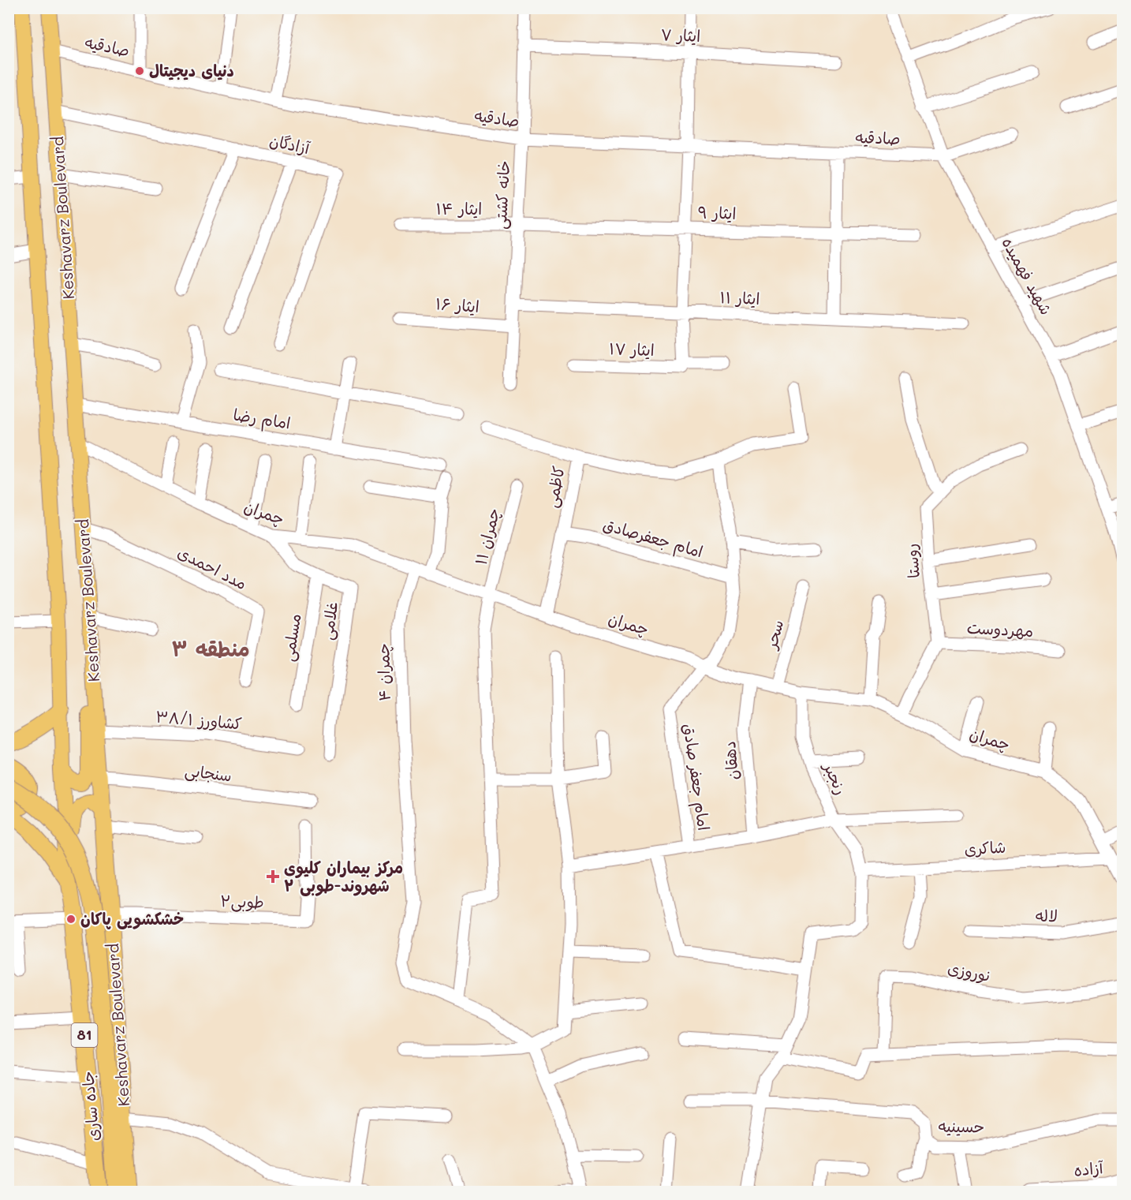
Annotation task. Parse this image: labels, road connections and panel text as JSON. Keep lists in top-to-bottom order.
{
  "streets": {
    "highway": ["Keshavarz Boulevard", "81", "جاده ساری"],
    "street": [
      "ایثار ۷",
      "صادقیه",
      "آزادگان",
      "خانه کشتی",
      "ایثار ۱۴",
      "ایثار ۹",
      "شهید فهمیده",
      "ایثار ۱۱",
      "ایثار ۱۶",
      "ایثار ۱۷",
      "امام رضا",
      "کاظمی",
      "چمران",
      "چمران ۱۱",
      "امام جعفرصادق",
      "روستا",
      "مدد احمدی",
      "غلامی",
      "مهردوست",
      "سحر",
      "مسلمی",
      "چمران ۴",
      "کشاورز ۳۸/۱",
      "دهقان",
      "سنجابی",
      "امام جعفر صادق",
      "رنجبر",
      "شاکری",
      "طوبی۲",
      "لاله",
      "نوروزی",
      "حسینیه",
      "آزاده"
    ]
  },
  "crossings": [
    ["ایثار ۷", "خانه کشتی"],
    ["صادقیه", "خانه کشتی"],
    ["صادقیه", "Keshavarz Boulevard"],
    ["صادقیه", "شهید فهمیده"],
    ["آزادگان", "Keshavarz Boulevard"],
    ["خانه کشتی", "ایثار ۱۴"],
    ["خانه کشتی", "ایثار ۹"],
    ["خانه کشتی", "ایثار ۱۱"],
    ["خانه کشتی", "ایثار ۱۶"],
    ["ایثار ۱۴", "ایثار ۹"],
    ["Keshavarz Boulevard", "امام رضا"],
    ["Keshavarz Boulevard", "چمران"],
    ["Keshavarz Boulevard", "مدد احمدی"],
    ["Keshavarz Boulevard", "کشاورز ۳۸/۱"],
    ["Keshavarz Boulevard", "سنجابی"],
    ["Keshavarz Boulevard", "طوبی۲"],
    ["Keshavarz Boulevard", "81"],
    ["Keshavarz Boulevard", "جاده ساری"],
    ["کاظمی", "چمران"],
    ["کاظمی", "امام جعفرصادق"],
    ["چمران", "چمران ۱۱"],
    ["چمران", "غلامی"],
    ["چمران", "سحر"],
    ["چمران", "چمران ۴"],
    ["چمران", "دهقان"],
    ["چمران", "امام جعفر صادق"],
    ["چمران", "رنجبر"],
    ["چمران", "شاکری"],
    ["چمران ۱۱", "چمران ۴"],
    ["امام جعفرصادق", "امام جعفر صادق"],
    ["روستا", "مهردوست"],
    ["غلامی", "مسلمی"],
    ["رنجبر", "شاکری"],
    ["81", "جاده ساری"]
  ],
  "districts": ["منطقه ۳"],
  "places": {
    "other": ["دنیای دیجیتال", "خشکشویی پاکان"],
    "health": ["مرکز بیماران کلیوی شهروند-طوبی ۲"]
  }
}
